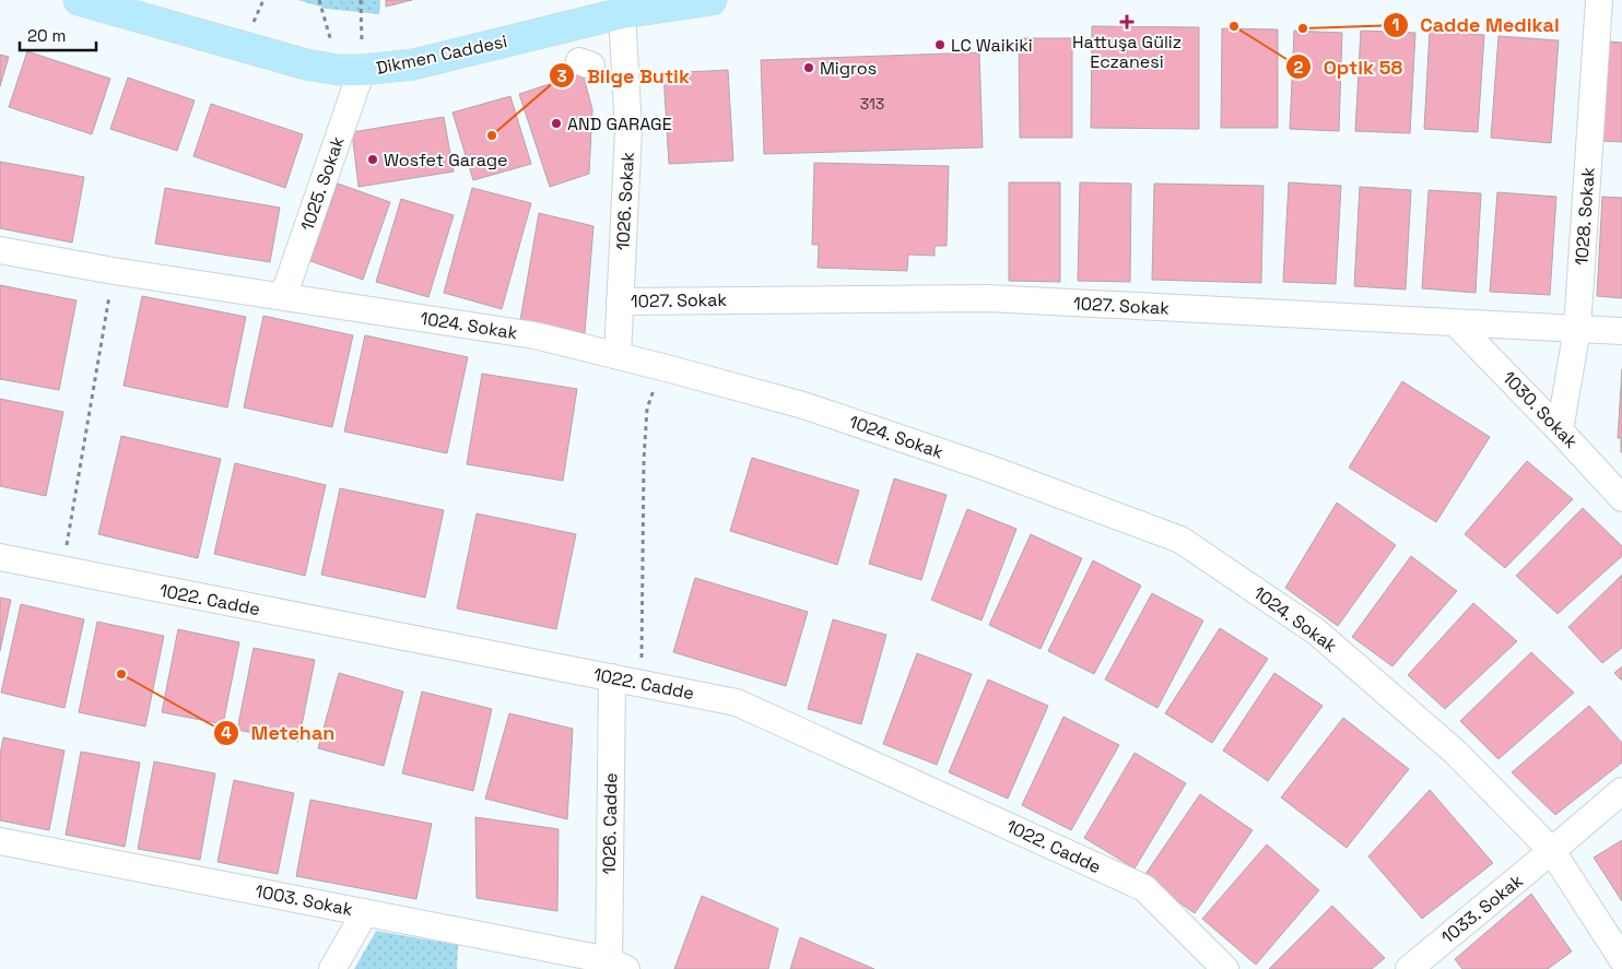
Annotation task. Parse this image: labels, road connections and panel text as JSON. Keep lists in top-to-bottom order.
{
  "streets": {
    "main road": ["Dikmen Caddesi"],
    "street": [
      "1025. Sokak",
      "1026. Sokak",
      "1028. Sokak",
      "1027. Sokak",
      "1024. Sokak",
      "1030. Sokak",
      "1022. Cadde",
      "1026. Cadde",
      "1003. Sokak",
      "1033. Sokak"
    ]
  },
  "crossings": [
    ["Dikmen Caddesi", "1025. Sokak"],
    ["Dikmen Caddesi", "1026. Sokak"],
    ["1025. Sokak", "1024. Sokak"],
    ["1026. Sokak", "1027. Sokak"],
    ["1026. Sokak", "1024. Sokak"],
    ["1028. Sokak", "1027. Sokak"],
    ["1028. Sokak", "1030. Sokak"],
    ["1027. Sokak", "1030. Sokak"],
    ["1024. Sokak", "1033. Sokak"],
    ["1022. Cadde", "1026. Cadde"],
    ["1026. Cadde", "1003. Sokak"]
  ],
  "places": {
    "health": ["Hattuşa Güliz Eczanesi"],
    "other": [
      "Optik 58",
      "Cadde Medikal",
      "LC Waikiki",
      "Migros",
      "AND GARAGE",
      "Bilge Butik",
      "Wosfet Garage",
      "Metehan"
    ]
  },
  "house_numbers": ["313"],
  "scale_bar": "20 m"
}
